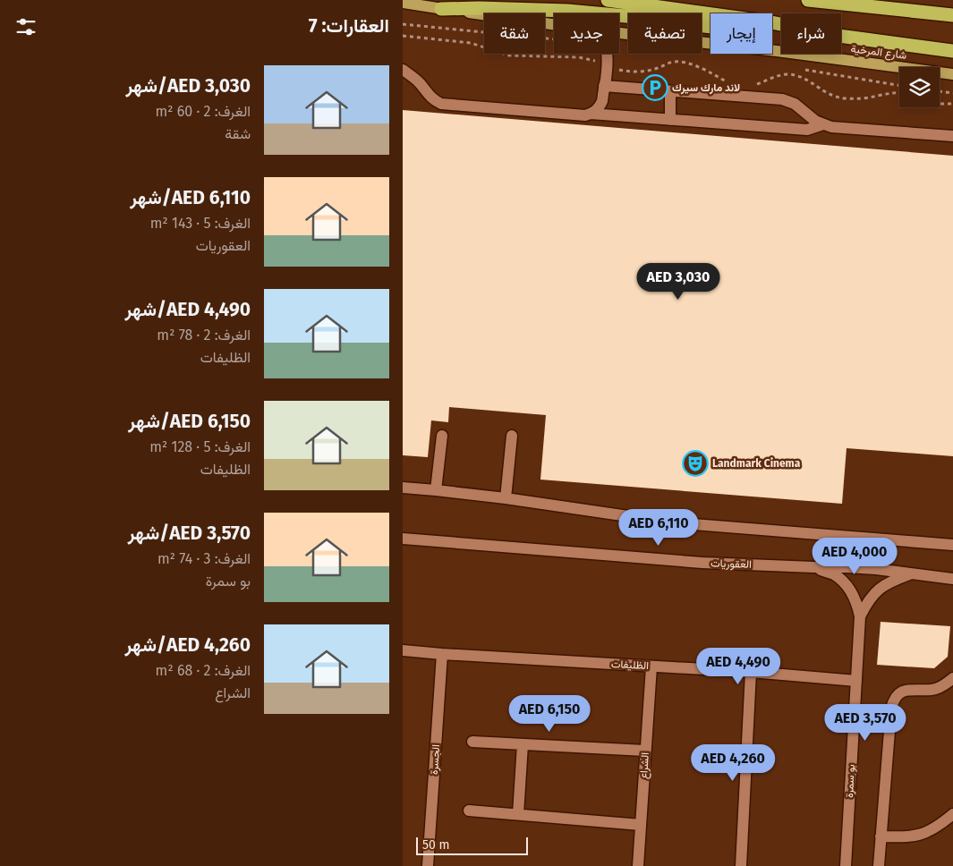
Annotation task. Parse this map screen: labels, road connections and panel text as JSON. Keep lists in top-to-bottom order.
{
  "streets": {
    "main road": ["شارع المرخية"],
    "street": [
      "العقوريات",
      "الظليفات",
      "الجسرة",
      "الشراع",
      "بو سمرة"
    ]
  },
  "crossings": [
    ["العقوريات", "بو سمرة"],
    ["الظليفات", "الجسرة"],
    ["الظليفات", "الشراع"],
    ["الظليفات", "بو سمرة"]
  ],
  "places": {
    "parking": ["لاند مارك سيرك"],
    "theatre": ["Landmark Cinema"]
  },
  "scale_bar": "50 m",
  "page": {
    "heading": "العقارات: 7",
    "chip": [
      "شراء",
      "إيجار",
      "تصفية",
      "جديد",
      "شقة"
    ],
    "list": [
      {
        "name": "AED 3,030/شهر",
        "note": "الغرف: 2 · 60 m² · شقة"
      },
      {
        "name": "AED 6,110/شهر",
        "note": "الغرف: 5 · 143 m² · العقوريات"
      },
      {
        "name": "AED 4,490/شهر",
        "note": "الغرف: 2 · 78 m² · الظليفات"
      },
      {
        "name": "AED 6,150/شهر",
        "note": "الغرف: 5 · 128 m² · الظليفات"
      },
      {
        "name": "AED 3,570/شهر",
        "note": "الغرف: 3 · 74 m² · بو سمرة"
      },
      {
        "name": "AED 4,260/شهر",
        "note": "الغرف: 2 · 68 m² · الشراع"
      }
    ],
    "price": [
      "AED 3,030",
      "AED 6,110",
      "AED 4,000",
      "AED 4,490",
      "AED 6,150",
      "AED 3,570",
      "AED 4,260"
    ],
    "scale": "50 m"
  }
}
